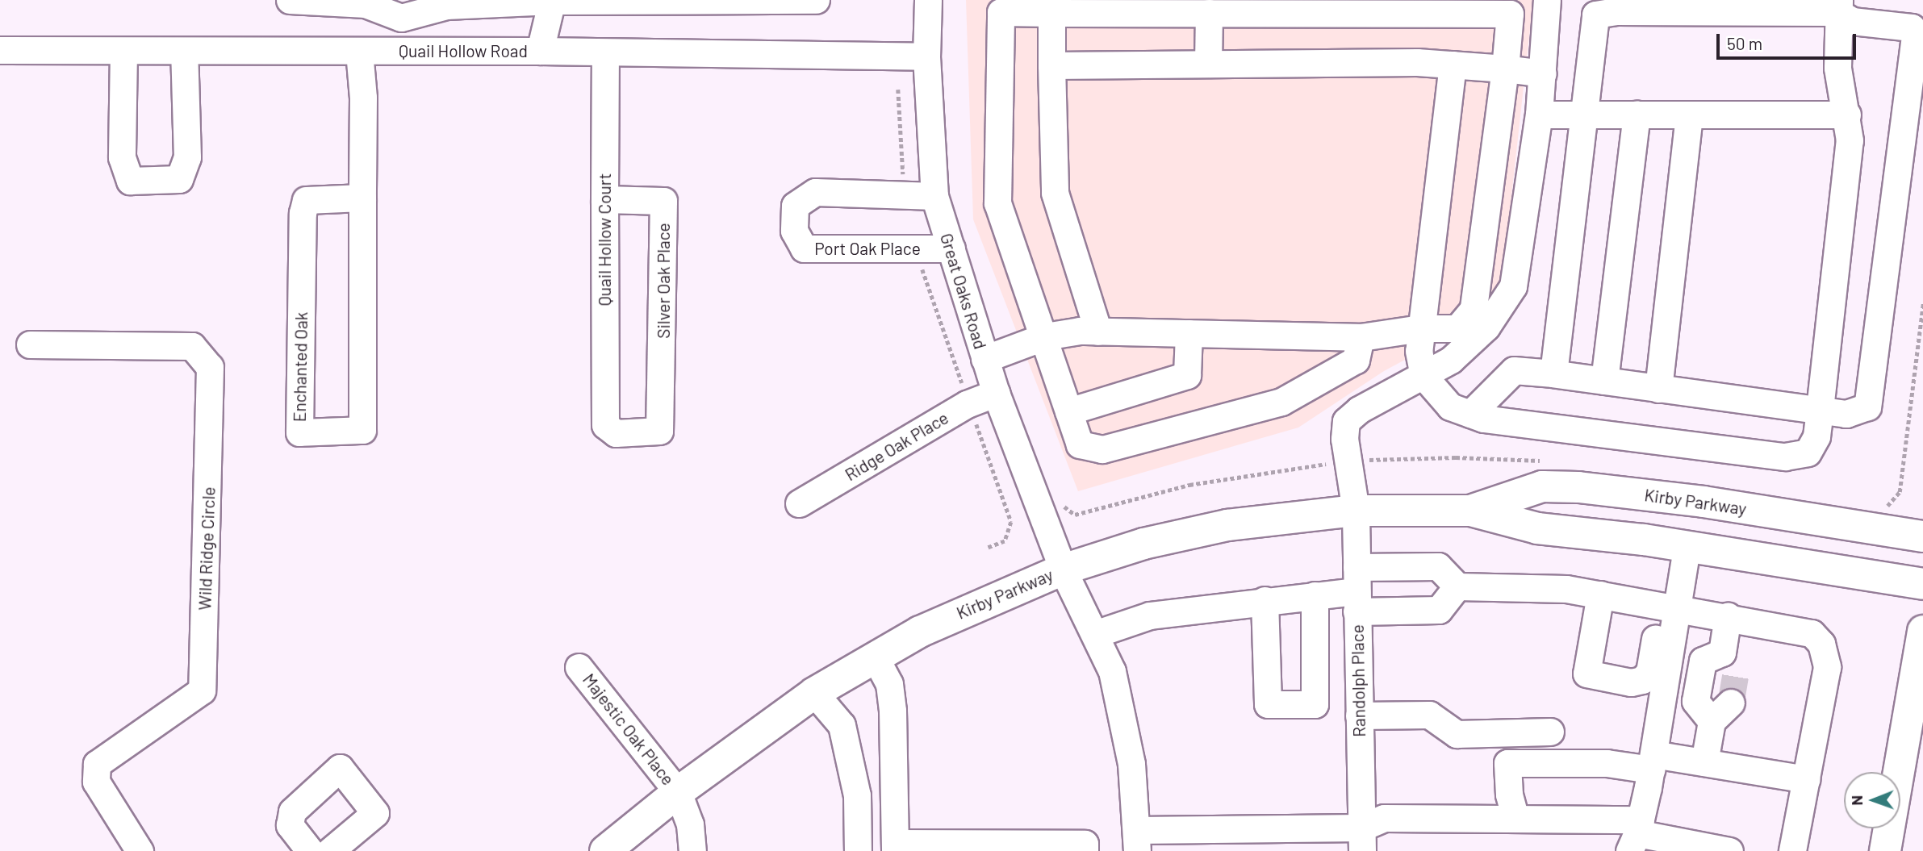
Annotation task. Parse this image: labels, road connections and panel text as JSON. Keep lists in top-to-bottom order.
{
  "streets": {
    "main road": ["Kirby Parkway"],
    "street": [
      "Quail Hollow Road",
      "Quail Hollow Court",
      "Port Oak Place",
      "Silver Oak Place",
      "Great Oaks Road",
      "Enchanted Oak",
      "Ridge Oak Place",
      "Wild Ridge Circle",
      "Randolph Place",
      "Majestic Oak Place"
    ]
  },
  "crossings": [
    ["Quail Hollow Road", "Quail Hollow Court"],
    ["Quail Hollow Road", "Great Oaks Road"],
    ["Quail Hollow Road", "Enchanted Oak"],
    ["Quail Hollow Court", "Silver Oak Place"],
    ["Port Oak Place", "Great Oaks Road"],
    ["Great Oaks Road", "Ridge Oak Place"],
    ["Great Oaks Road", "Kirby Parkway"],
    ["Kirby Parkway", "Randolph Place"],
    ["Kirby Parkway", "Majestic Oak Place"]
  ],
  "scale_bar": "50 m",
  "north": "left"
}
